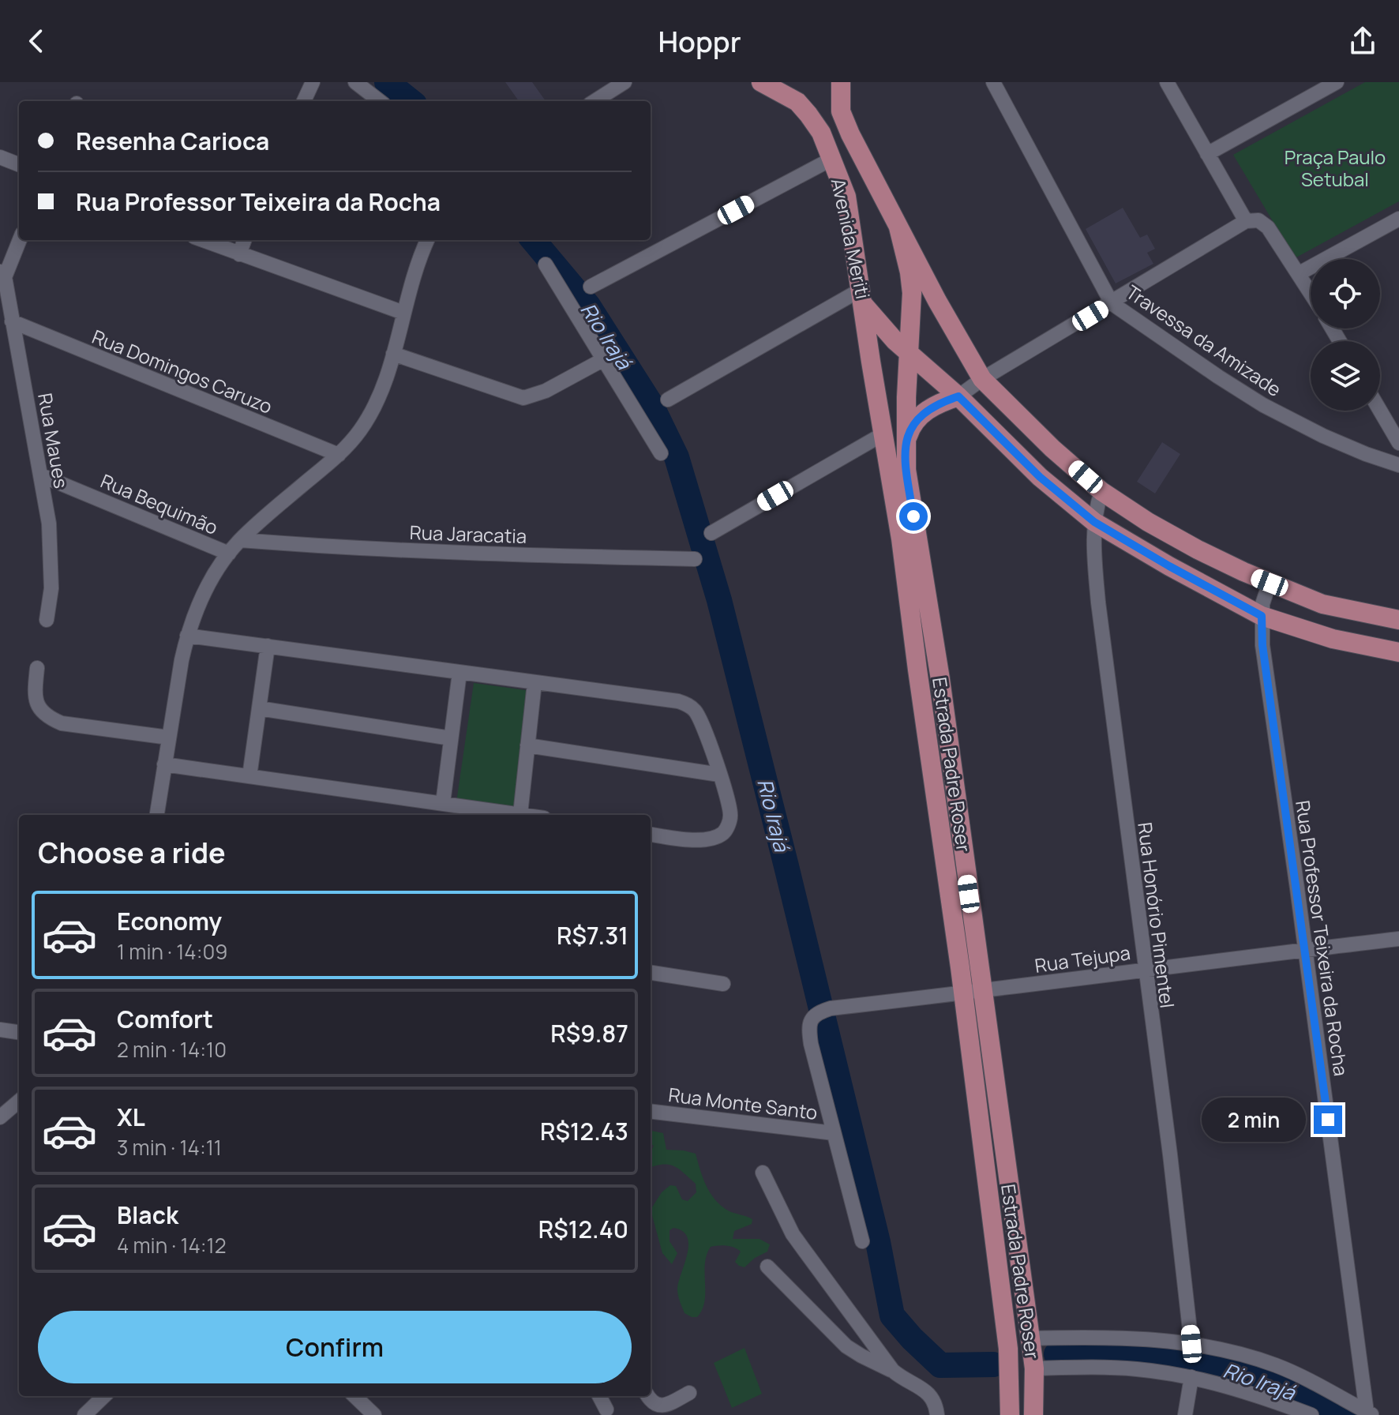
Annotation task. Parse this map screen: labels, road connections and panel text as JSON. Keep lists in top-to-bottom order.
{
  "streets": {
    "main road": ["Avenida Meriti", "Estrada Padre Roser"],
    "street": [
      "Travessa da Amizade",
      "Rua Domingos Caruzo",
      "Rua Maues",
      "Rua Bequimão",
      "Rua Jaracatia",
      "Rua Honório Pimentel",
      "Rua Professor Teixeira da Rocha",
      "Rua Tejupa",
      "Rua Monte Santo"
    ]
  },
  "crossings": [
    ["Avenida Meriti", "Estrada Padre Roser"],
    ["Avenida Meriti", "Rua Honório Pimentel"],
    ["Avenida Meriti", "Rua Professor Teixeira da Rocha"],
    ["Rua Domingos Caruzo", "Rua Maues"],
    ["Rua Maues", "Rua Bequimão"],
    ["Estrada Padre Roser", "Rua Tejupa"],
    ["Rua Honório Pimentel", "Rua Tejupa"],
    ["Rua Professor Teixeira da Rocha", "Rua Tejupa"],
    ["Rua Tejupa", "Rua Monte Santo"]
  ],
  "water": ["Rio Irajá"],
  "parks": ["Praça Paulo Setubal"],
  "page": {
    "header": "Hoppr",
    "banner": ["Resenha Carioca", "Rua Professor Teixeira da Rocha"],
    "heading": "Choose a ride",
    "list": [
      {
        "name": "Economy",
        "note": "1 min · 14:09",
        "value": "R$7.31"
      },
      {
        "name": "Comfort",
        "note": "2 min · 14:10",
        "value": "R$9.87"
      },
      {
        "name": "XL",
        "note": "3 min · 14:11",
        "value": "R$12.43"
      },
      {
        "name": "Black",
        "note": "4 min · 14:12",
        "value": "R$12.40"
      }
    ],
    "bubble": "2 min",
    "buttons": "Confirm"
  }
}
